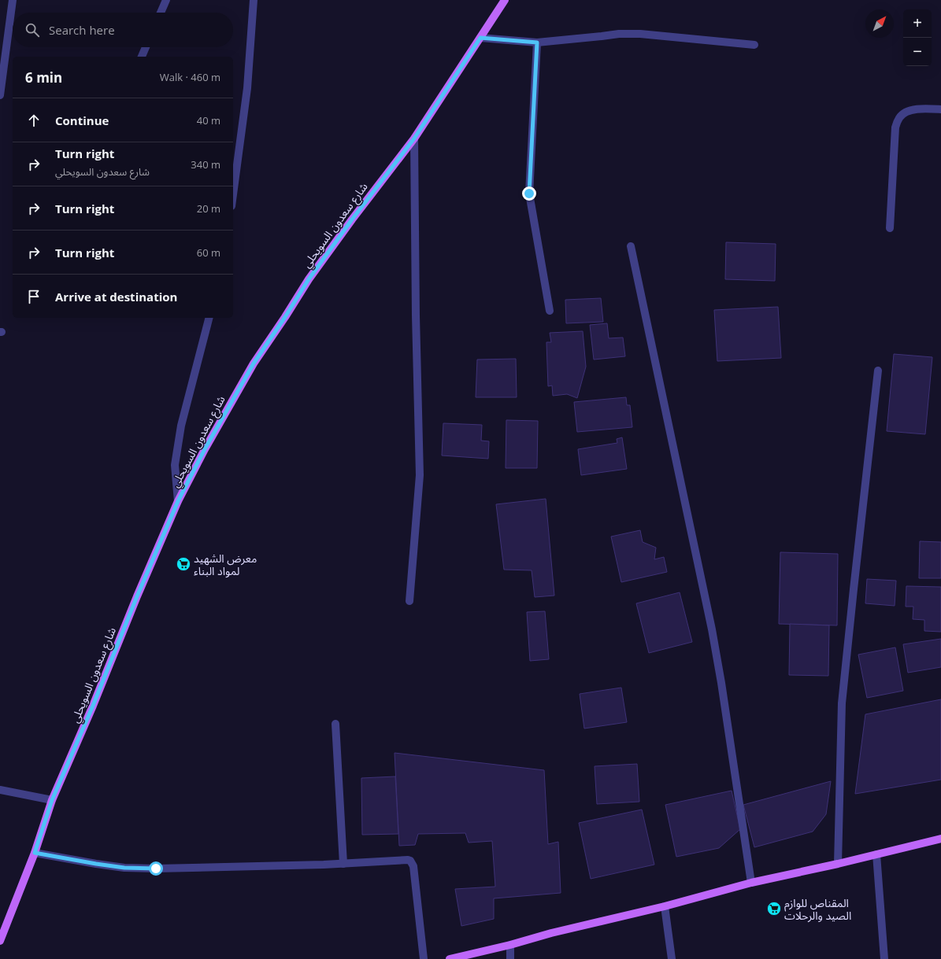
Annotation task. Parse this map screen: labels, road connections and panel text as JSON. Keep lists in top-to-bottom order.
{
  "streets": {
    "main road": ["شارع سعدون السويحلي"]
  },
  "places": {
    "supermarket": ["معرض الشهيد لمواد البناء", "المقناص للوازم الصيد والرحلات"]
  },
  "north": "top right",
  "page": {
    "map_buttons": ["+", "−"],
    "search": "Search here",
    "heading": ["6 min", "Walk · 460 m"],
    "list": [
      ["Continue", "40 m"],
      ["Turn right", "شارع سعدون السويحلي", "340 m"],
      ["Turn right", "20 m"],
      ["Turn right", "60 m"],
      "Arrive at destination"
    ]
  }
}
